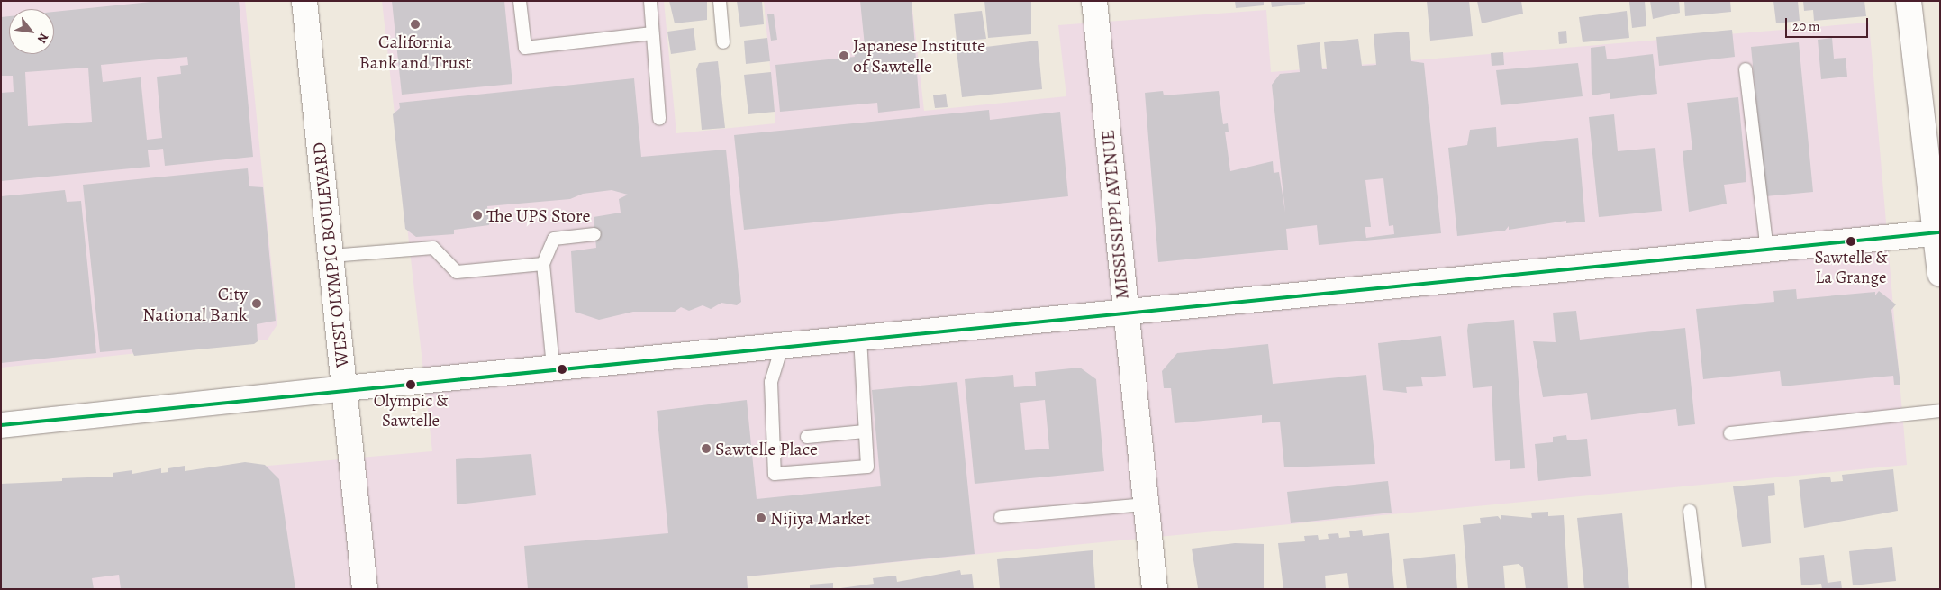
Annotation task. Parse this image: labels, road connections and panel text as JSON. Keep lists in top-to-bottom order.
{
  "streets": {
    "street": ["MISSISSIPPI AVENUE", "WEST OLYMPIC BOULEVARD"]
  },
  "places": [
    "California Bank and Trust",
    "Japanese Institute of Sawtelle",
    "The UPS Store",
    "Sawtelle & La Grange",
    "City National Bank",
    "Olympic & Sawtelle",
    "Sawtelle Place",
    "Nijiya Market"
  ],
  "scale_bar": "20 m",
  "north": "bottom right"
}
